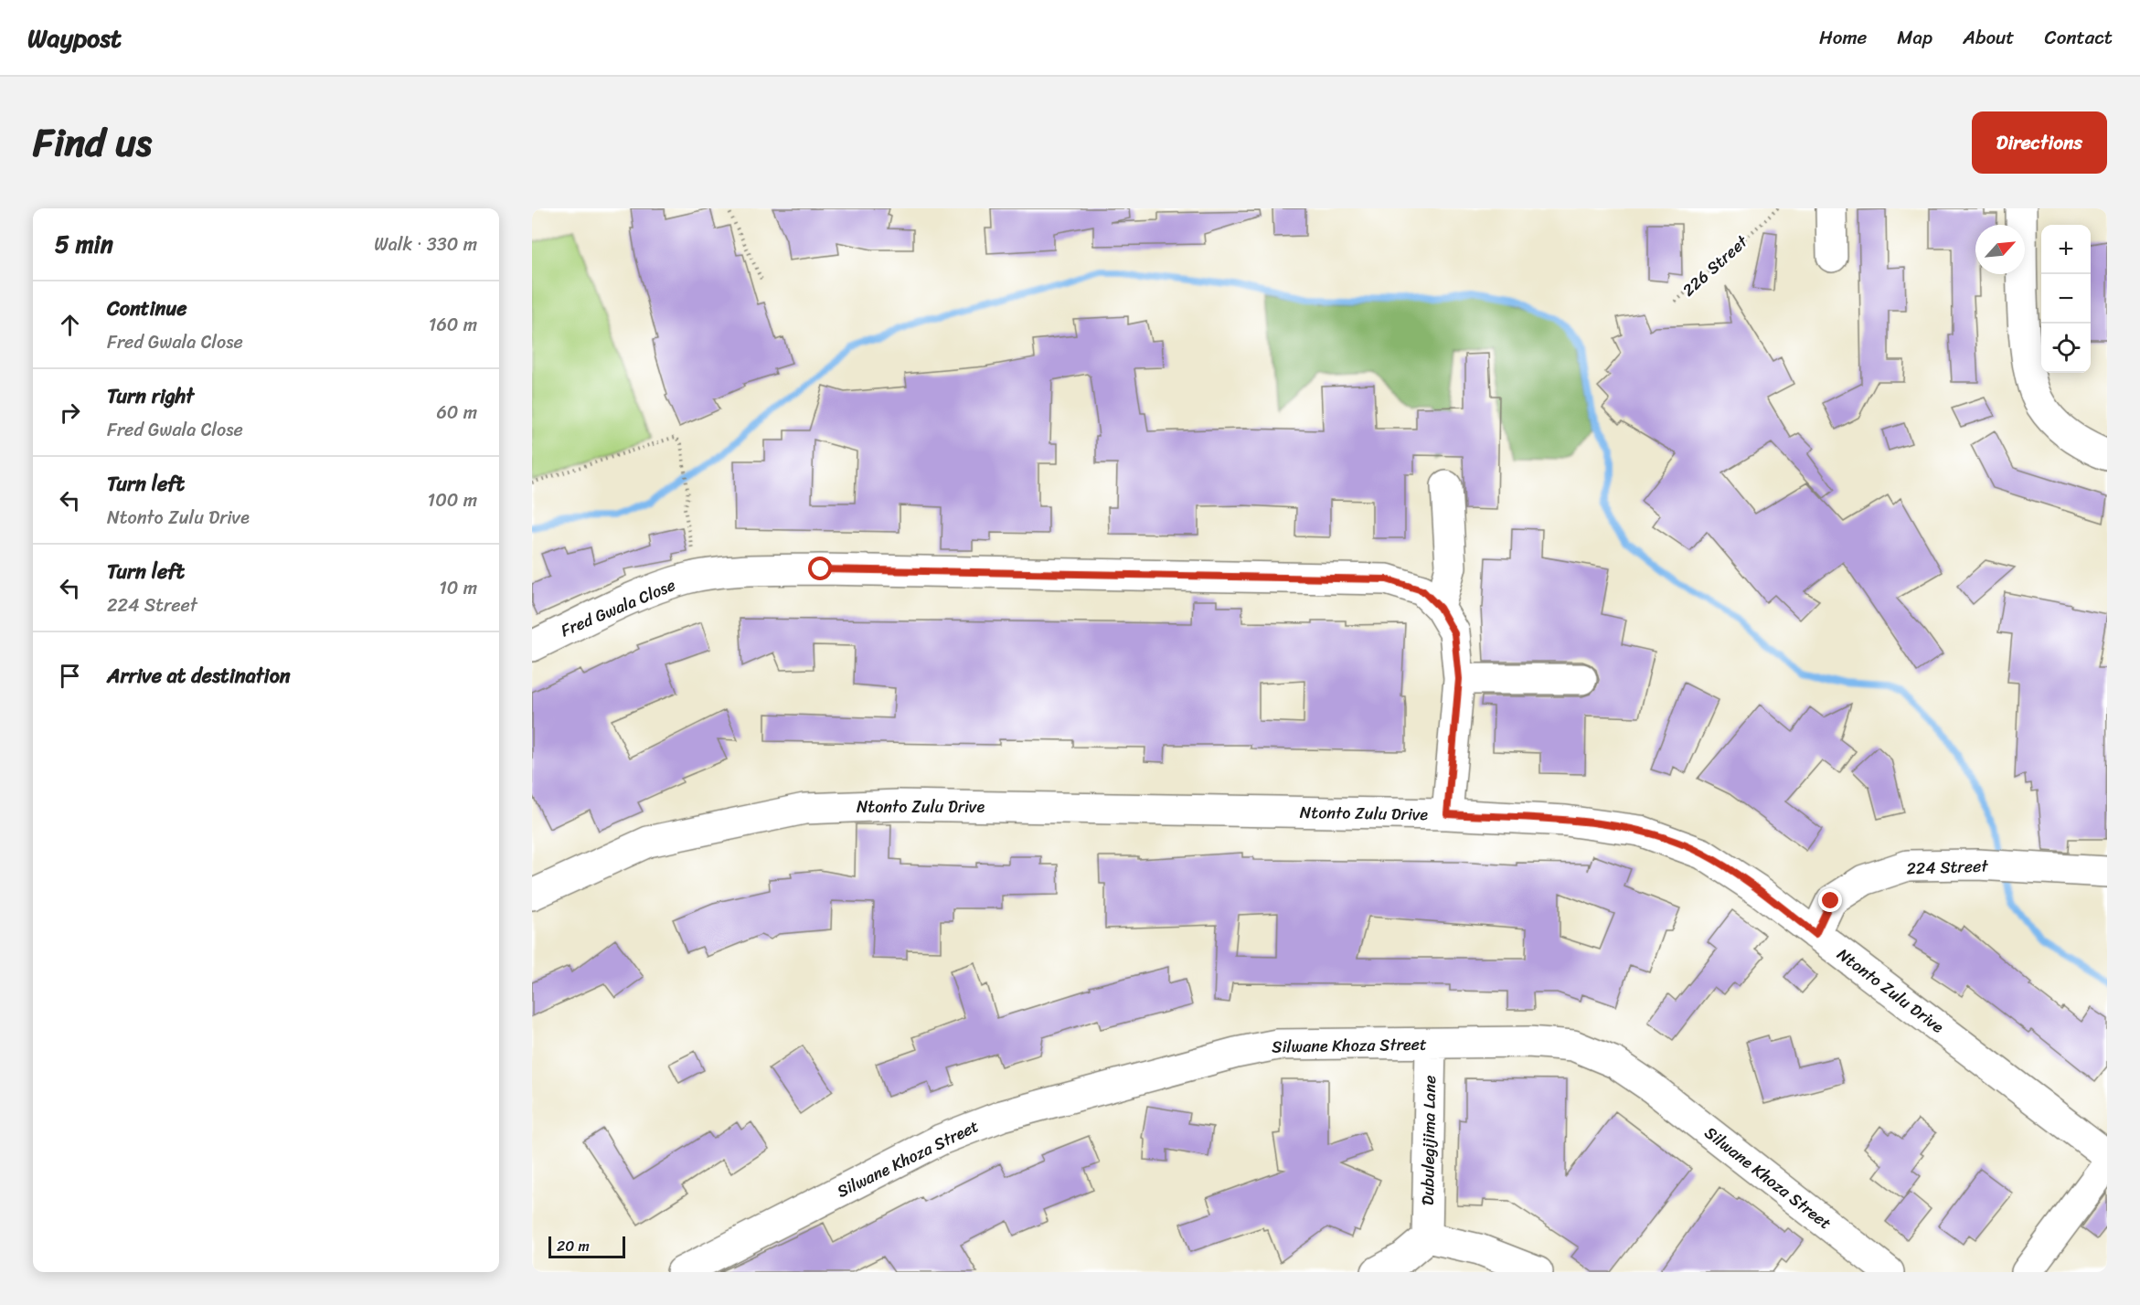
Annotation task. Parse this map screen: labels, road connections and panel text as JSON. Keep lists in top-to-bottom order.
{
  "streets": {
    "street": [
      "Fred Gwala Close",
      "Ntonto Zulu Drive",
      "224 Street",
      "Silwane Khoza Street",
      "Dubulegijima Lane"
    ],
    "path": ["226 Street"]
  },
  "crossings": [
    ["Fred Gwala Close", "Ntonto Zulu Drive"],
    ["Ntonto Zulu Drive", "224 Street"],
    ["Silwane Khoza Street", "Dubulegijima Lane"]
  ],
  "scale_bar": "20 m",
  "north": "top right",
  "page": {
    "header": "Waypost",
    "nav": [
      "Home",
      "Map",
      "About",
      "Contact"
    ],
    "title": "Find us",
    "buttons": "Directions",
    "heading": ["5 min", "Walk · 330 m"],
    "map_buttons": ["+", "−"],
    "list": [
      ["Continue", "Fred Gwala Close", "160 m"],
      ["Turn right", "Fred Gwala Close", "60 m"],
      ["Turn left", "Ntonto Zulu Drive", "100 m"],
      ["Turn left", "224 Street", "10 m"],
      "Arrive at destination"
    ],
    "scale": "20 m"
  }
}
